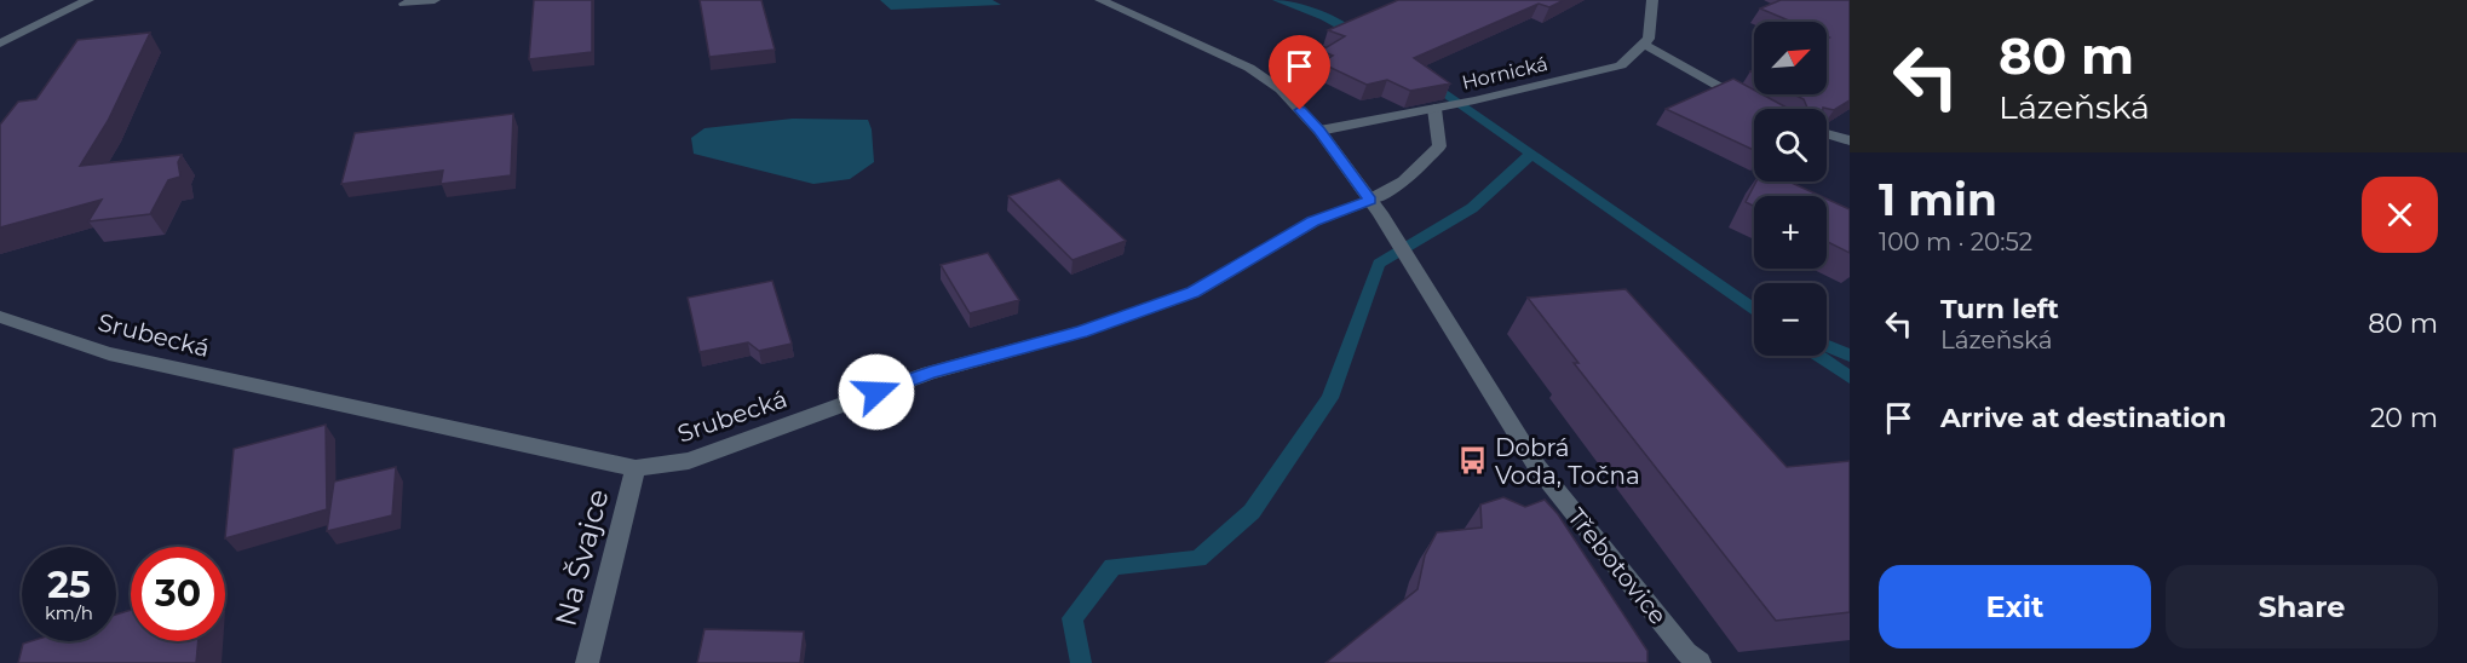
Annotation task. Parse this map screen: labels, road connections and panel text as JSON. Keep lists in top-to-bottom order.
{
  "streets": {
    "street": [
      "Hornická",
      "Srubecká",
      "Na Švajce",
      "Třebotovice"
    ]
  },
  "crossings": [
    ["Hornická", "Srubecká"],
    ["Hornická", "Třebotovice"],
    ["Srubecká", "Na Švajce"],
    ["Srubecká", "Třebotovice"]
  ],
  "places": {
    "bus stop": ["Dobrá Voda, Točna"]
  },
  "north": "top right",
  "page": {
    "turn": ["80 m", "Lázeňská"],
    "map_buttons": ["+", "−"],
    "heading": ["1 min", "100 m · 20:52"],
    "list": [
      {
        "name": "Turn left",
        "note": "Lázeňská",
        "value": "80 m"
      },
      {
        "name": "Arrive at destination",
        "value": "20 m"
      }
    ],
    "speed": "25 km/h",
    "limit": "30",
    "buttons": ["Exit", "Share"]
  }
}
